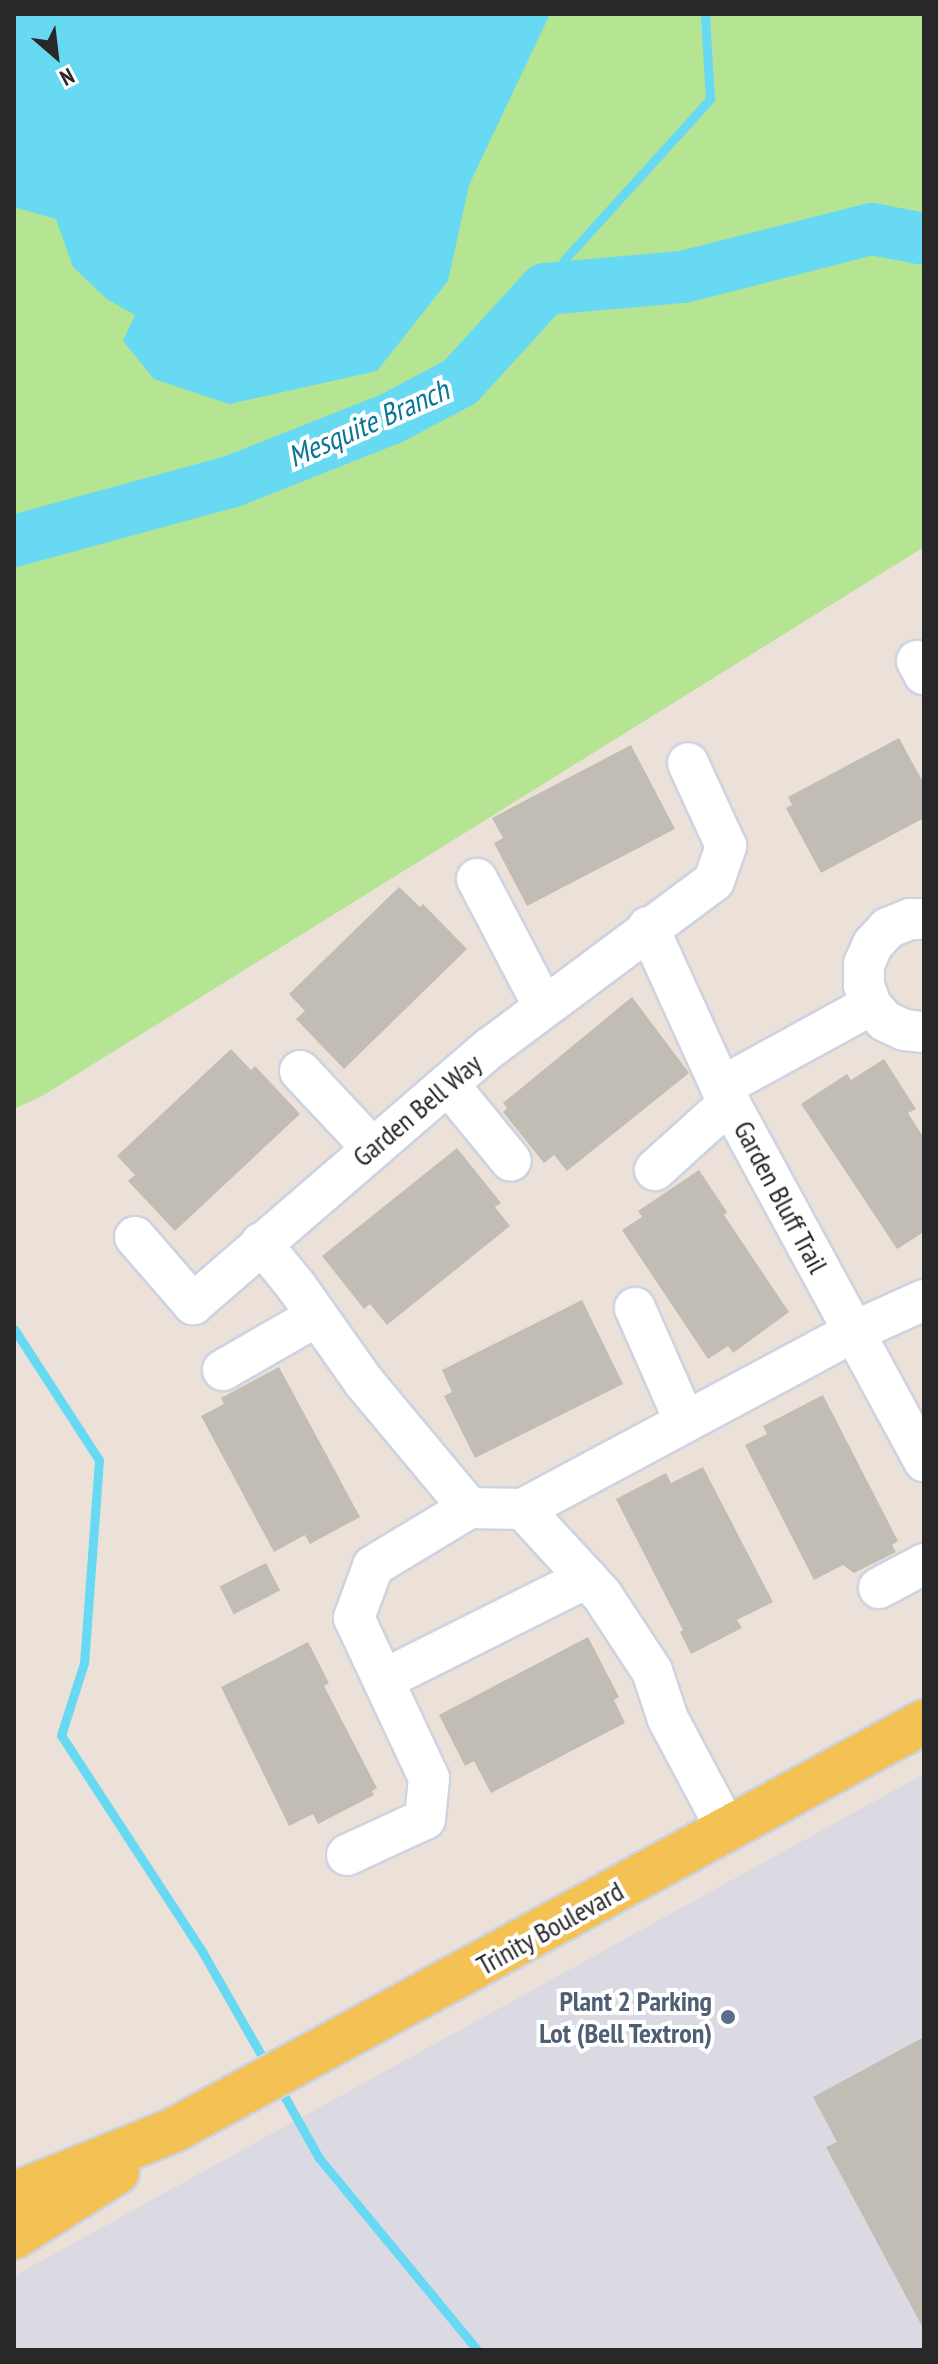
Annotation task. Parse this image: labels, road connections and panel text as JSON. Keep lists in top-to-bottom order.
{
  "streets": {
    "main road": ["Trinity Boulevard"],
    "street": ["Garden Bell Way", "Garden Bluff Trail"]
  },
  "crossings": [
    ["Garden Bell Way", "Garden Bluff Trail"]
  ],
  "water": ["Mesquite Branch"],
  "places": ["Plant 2 Parking Lot (Bell Textron)"],
  "north": "bottom right"
}
